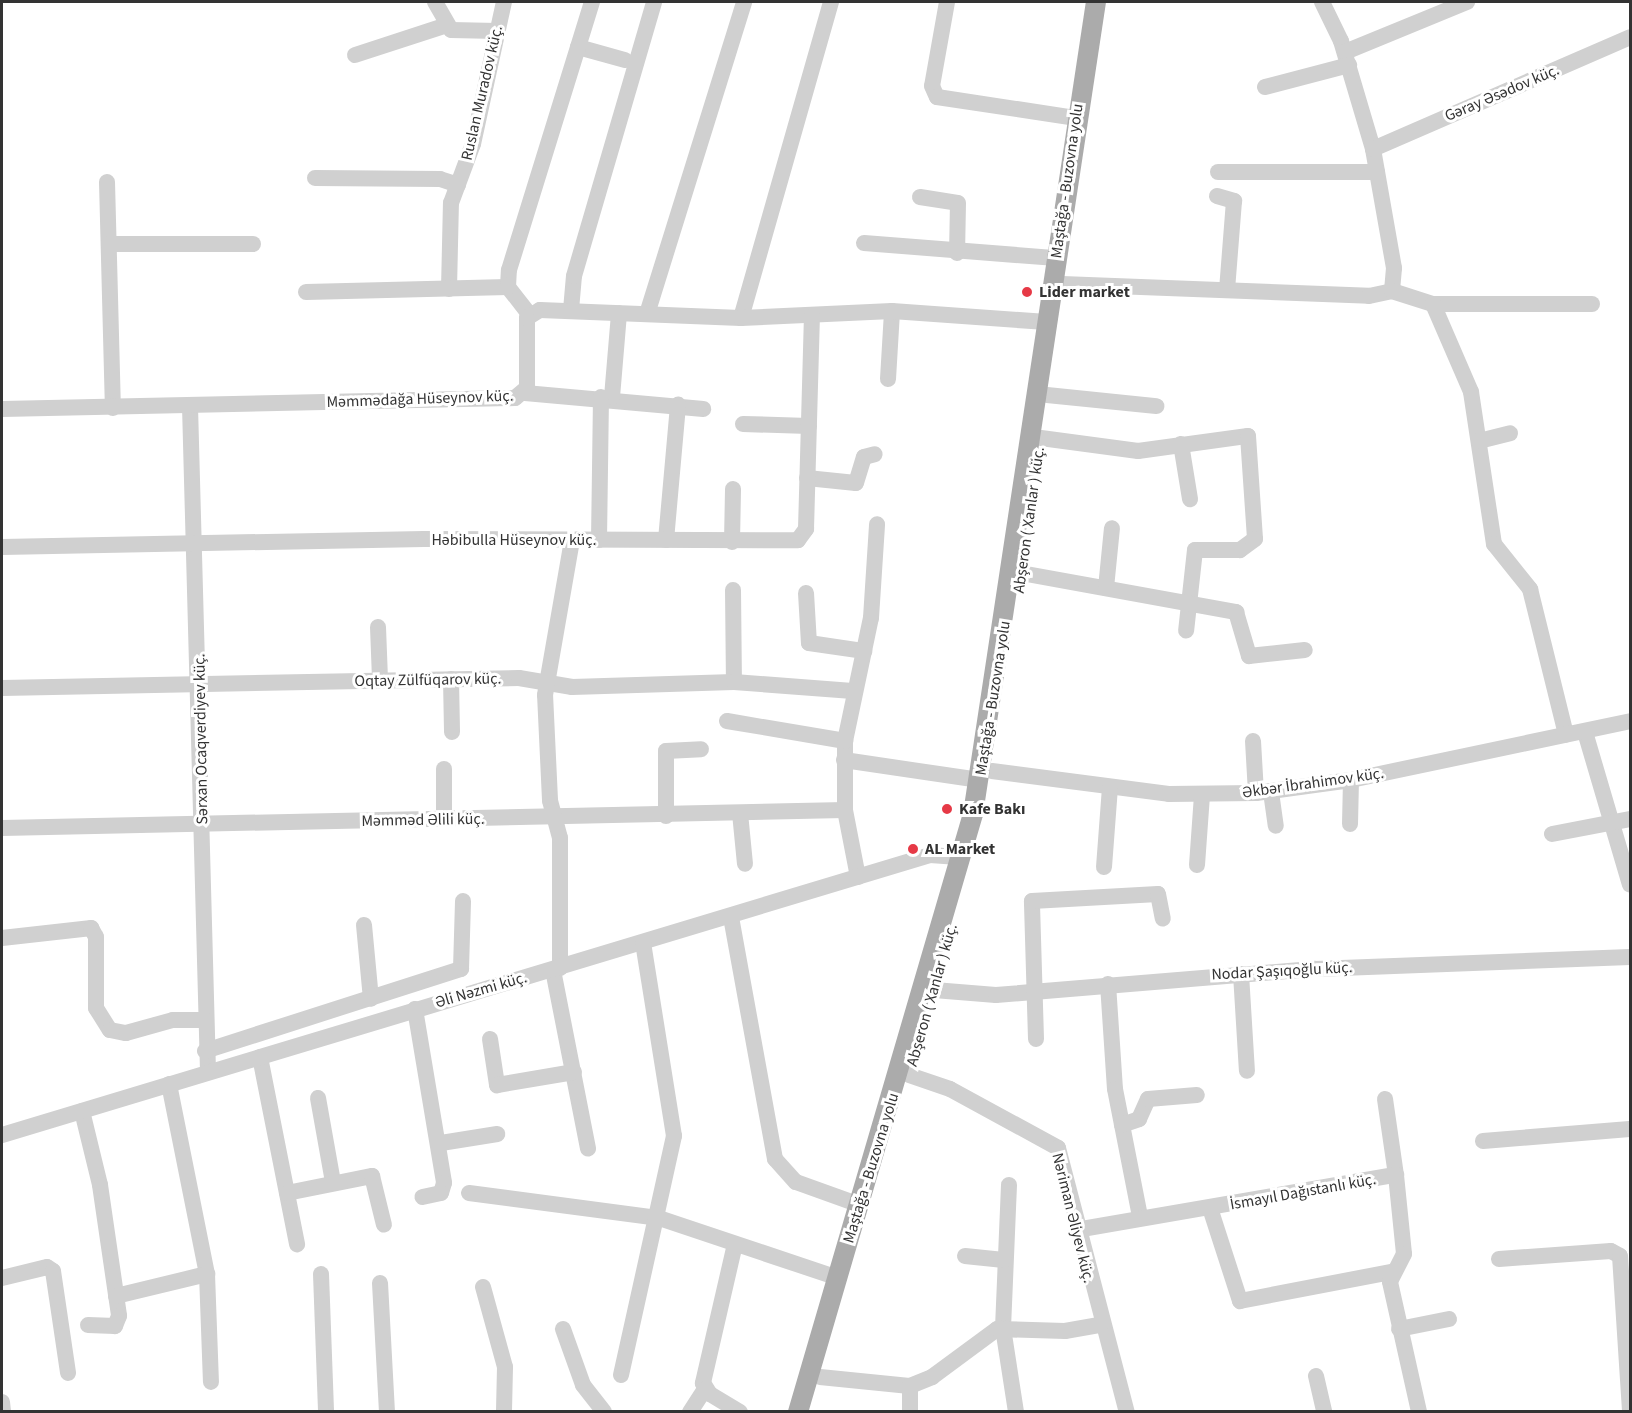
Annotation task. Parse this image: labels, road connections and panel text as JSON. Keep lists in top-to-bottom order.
{
  "streets": {
    "main road": ["Maştağa - Buzovna yolu", "Abşeron ( Xanlar ) küç."],
    "street": [
      "Ruslan Muradov küç.",
      "Gəray Əsədov küç.",
      "Məmmədağa Hüseynov küç.",
      "Həbibulla Hüseynov küç.",
      "Oqtay Zülfüqarov küç.",
      "Sərxan Ocaqverdiyev küç.",
      "Əkbər İbrahimov küç.",
      "Məmməd Əlili küç.",
      "Nodar Şaşıqoğlu küç.",
      "Əli Nəzmi küç.",
      "İsmayıl Dağıstanlı küç.",
      "Nəriman Əliyev küç."
    ]
  },
  "crossings": [
    ["Maştağa - Buzovna yolu", "Abşeron ( Xanlar ) küç."],
    ["Maştağa - Buzovna yolu", "Əkbər İbrahimov küç."],
    ["Maştağa - Buzovna yolu", "Əli Nəzmi küç."],
    ["Məmmədağa Hüseynov küç.", "Sərxan Ocaqverdiyev küç."],
    ["Abşeron ( Xanlar ) küç.", "Əkbər İbrahimov küç."],
    ["Abşeron ( Xanlar ) küç.", "Nodar Şaşıqoğlu küç."],
    ["Abşeron ( Xanlar ) küç.", "Əli Nəzmi küç."],
    ["Abşeron ( Xanlar ) küç.", "Nəriman Əliyev küç."],
    ["Həbibulla Hüseynov küç.", "Sərxan Ocaqverdiyev küç."],
    ["Oqtay Zülfüqarov küç.", "Sərxan Ocaqverdiyev küç."],
    ["Sərxan Ocaqverdiyev küç.", "Məmməd Əlili küç."],
    ["Sərxan Ocaqverdiyev küç.", "Əli Nəzmi küç."],
    ["İsmayıl Dağıstanlı küç.", "Nəriman Əliyev küç."]
  ],
  "places": ["Lider market", "Kafe Bakı", "AL Market"]
}
